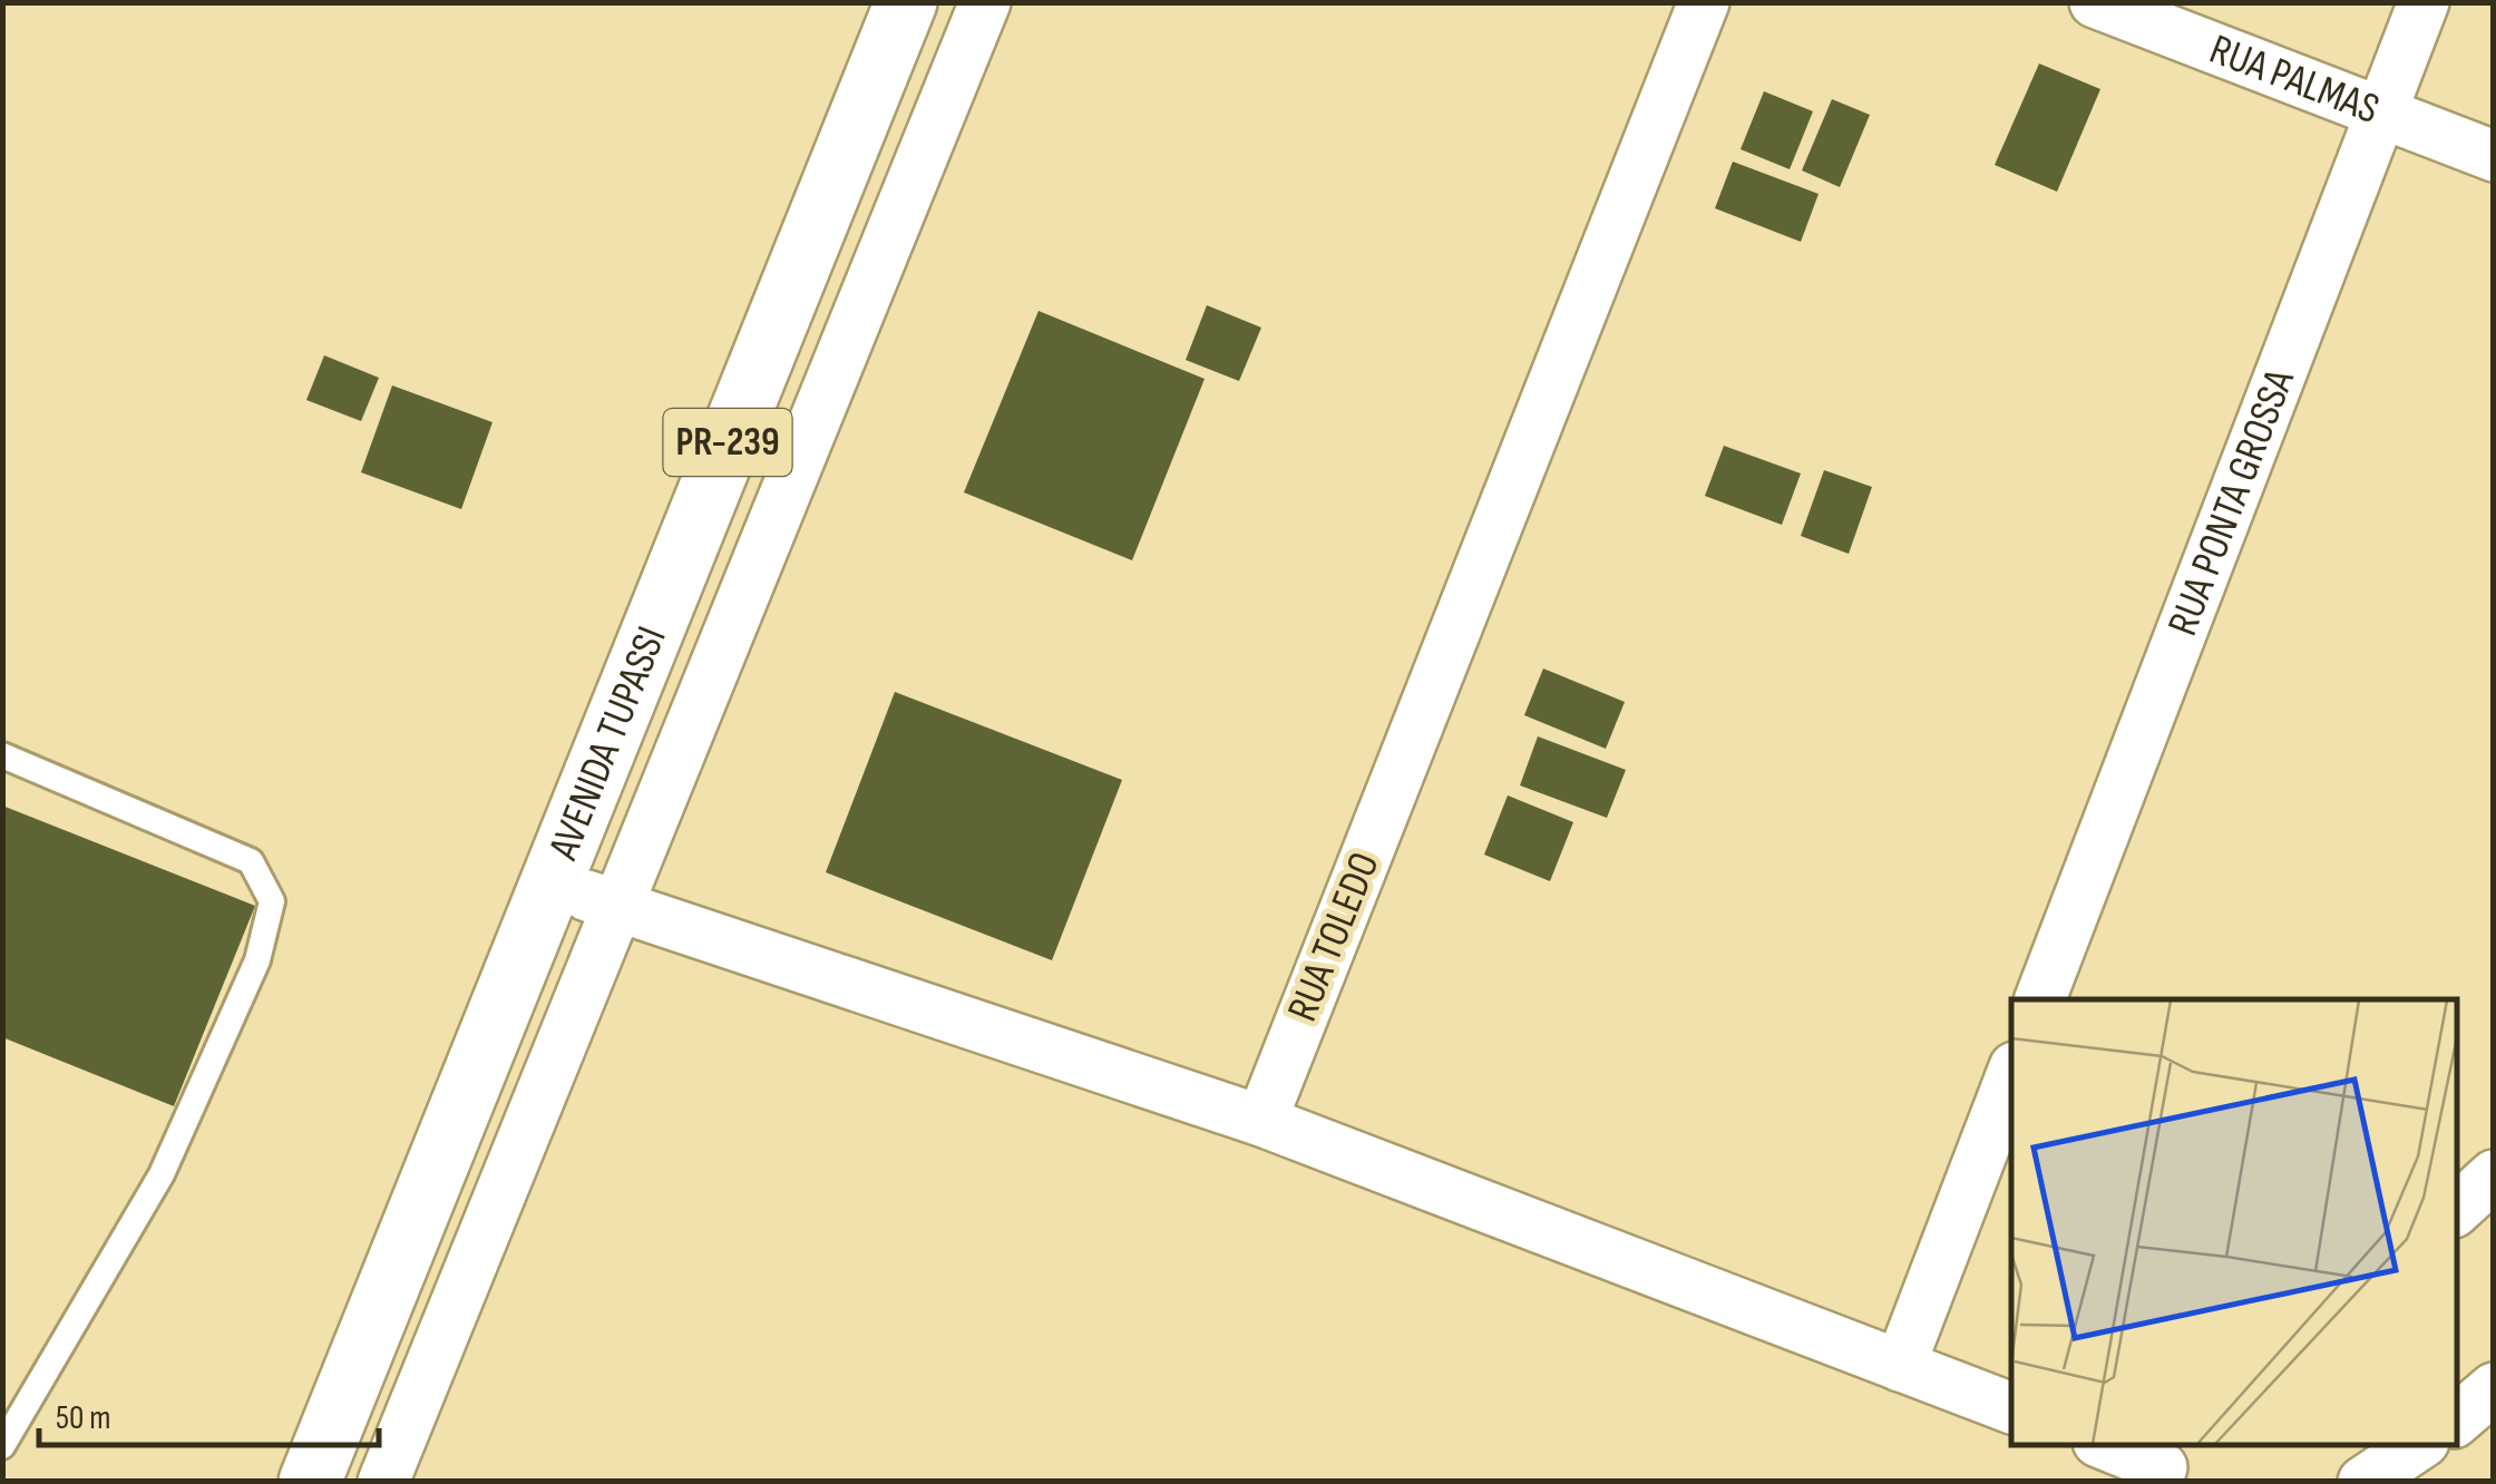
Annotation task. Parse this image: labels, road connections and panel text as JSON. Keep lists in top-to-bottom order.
{
  "streets": {
    "main road": ["PR-239", "AVENIDA TUPASSI"],
    "street": ["RUA PALMAS", "RUA PONTA GROSSA", "RUA TOLEDO"]
  },
  "crossings": [
    ["RUA PALMAS", "RUA PONTA GROSSA"]
  ],
  "scale_bar": "50 m"
}
